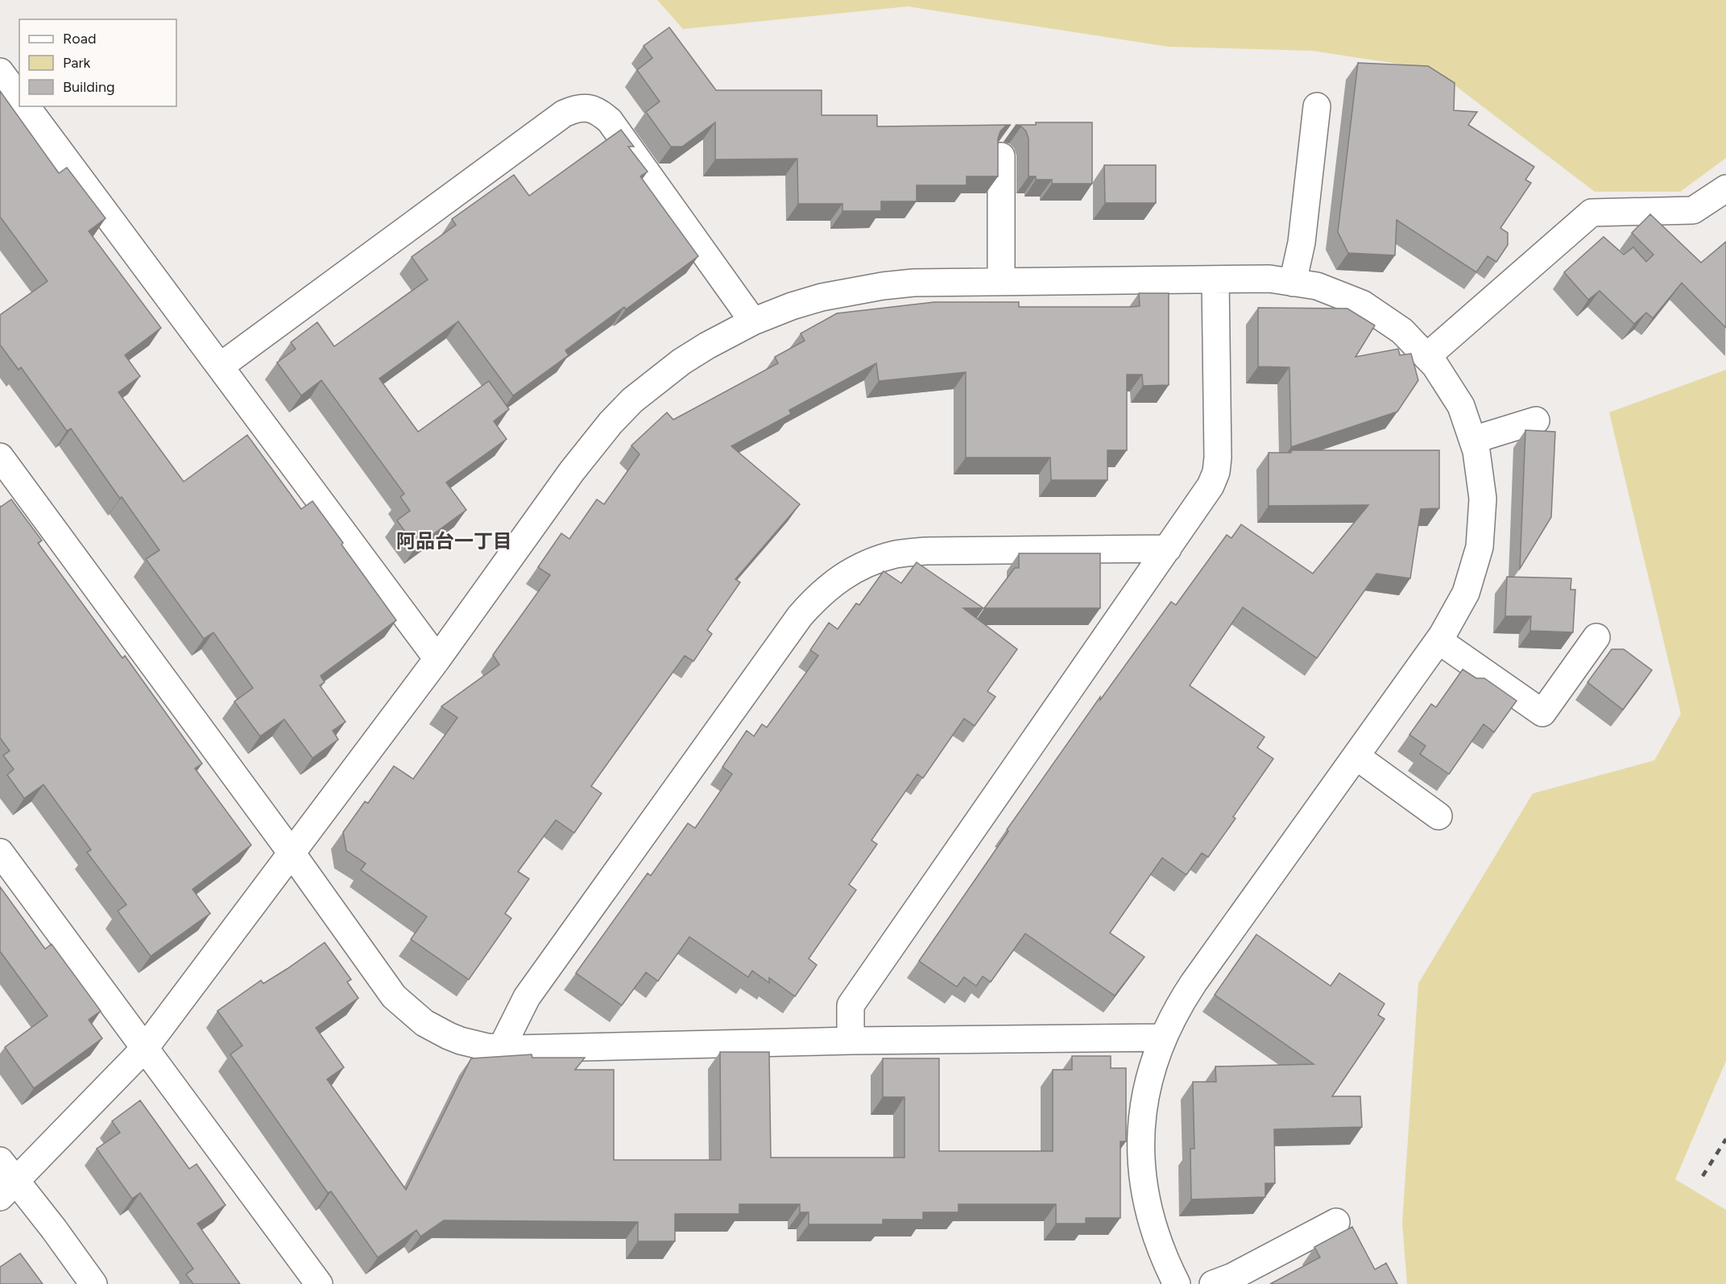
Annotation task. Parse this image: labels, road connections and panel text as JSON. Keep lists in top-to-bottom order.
{
  "districts": ["阿品台一丁目"],
  "legend": ["Road", "Park", "Building"]
}
